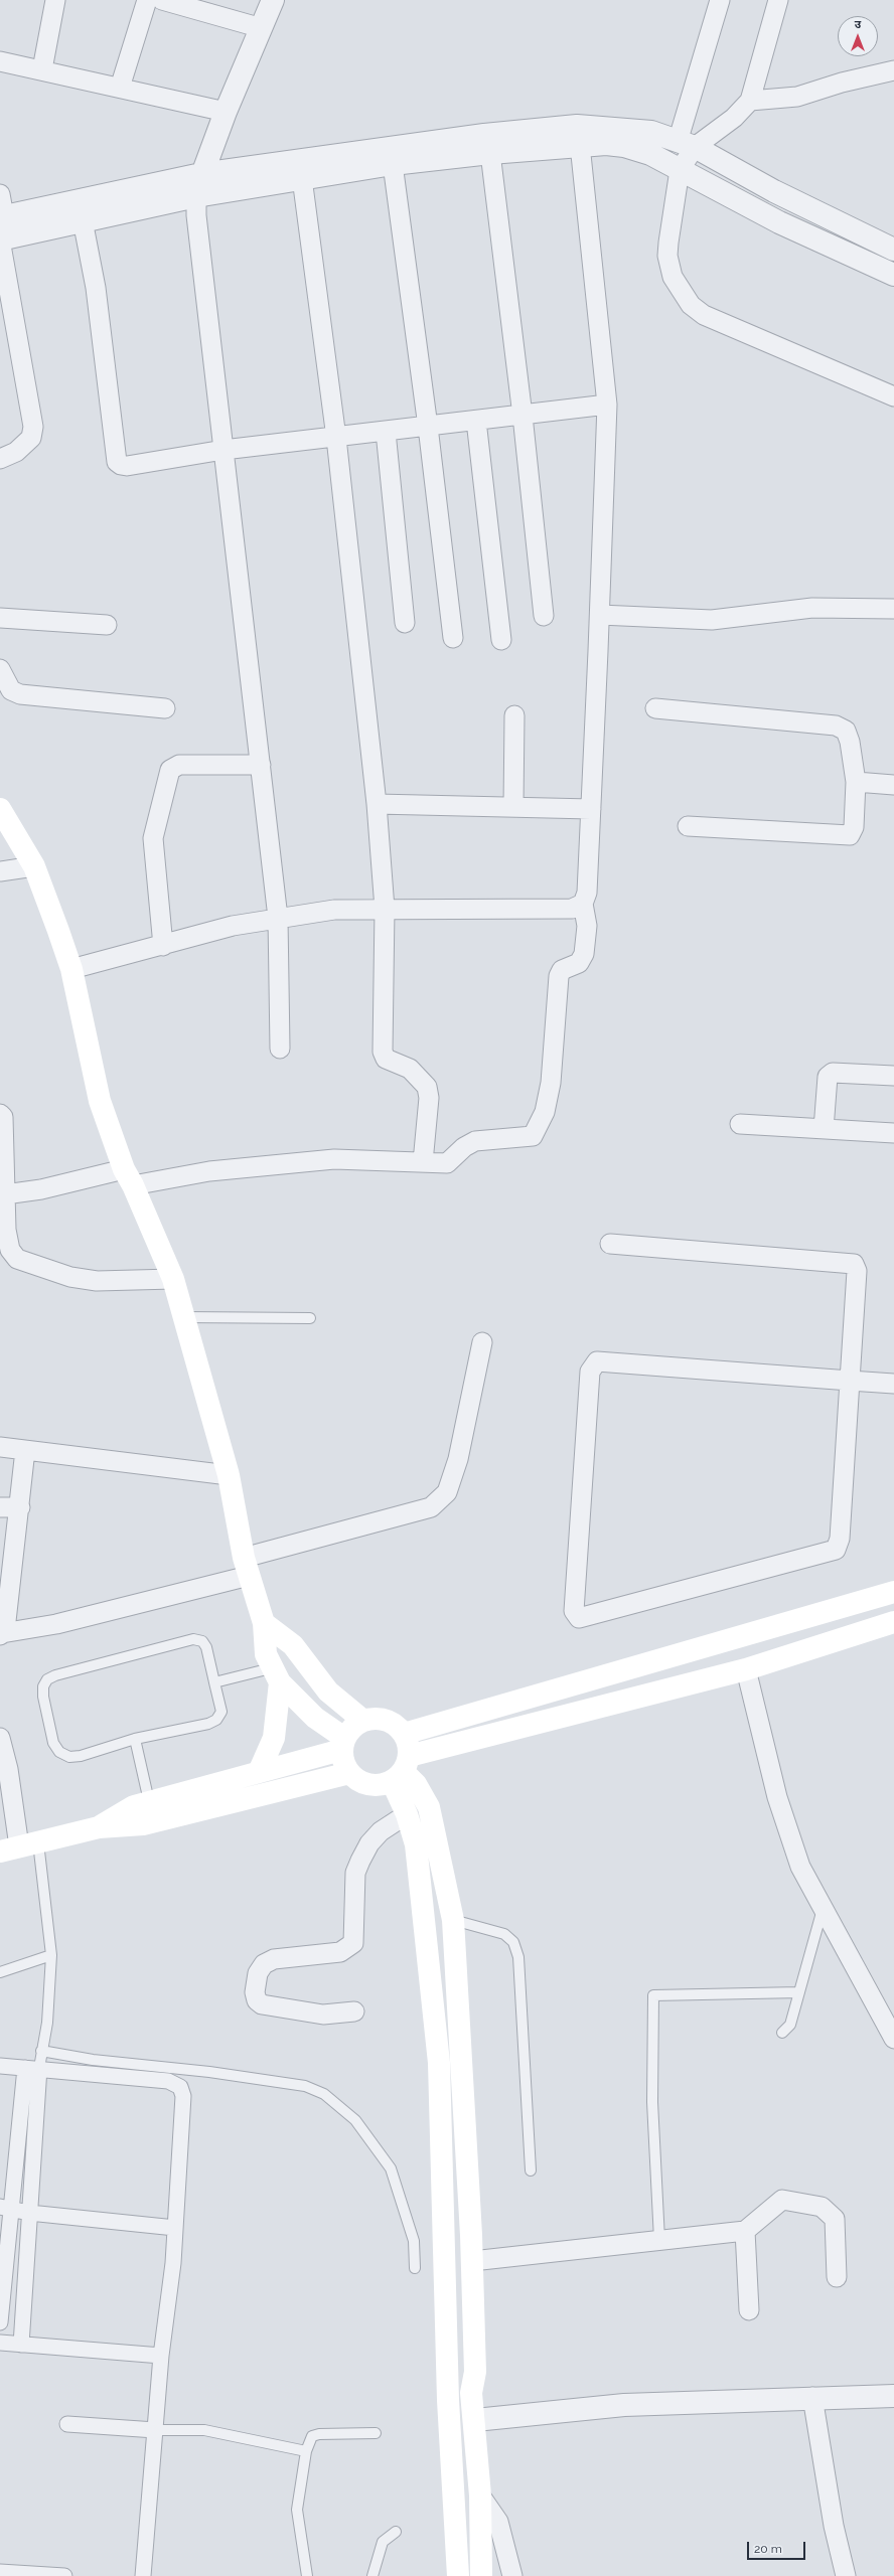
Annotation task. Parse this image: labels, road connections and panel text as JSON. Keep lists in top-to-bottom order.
{
  "scale_bar": "20 m",
  "north": "top"
}
